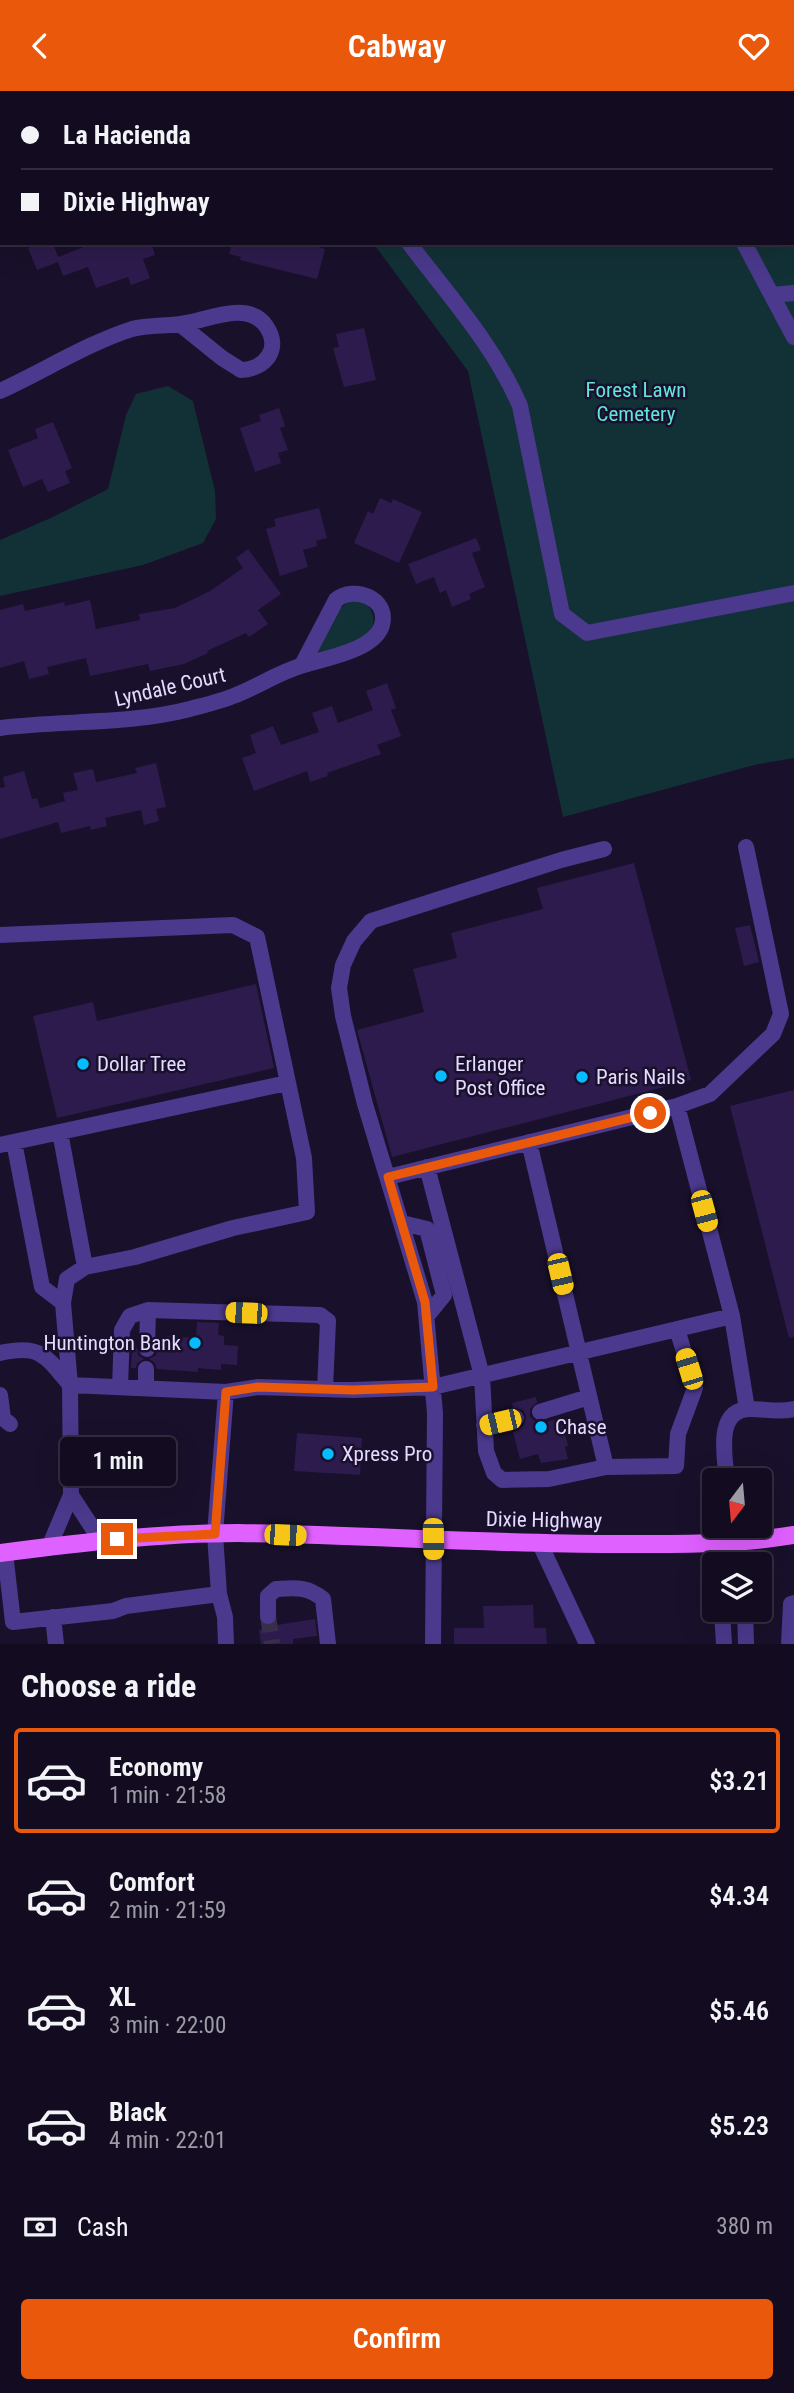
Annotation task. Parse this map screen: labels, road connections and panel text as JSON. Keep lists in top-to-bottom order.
{
  "streets": {
    "main road": ["Dixie Highway"],
    "street": ["Lyndale Court"]
  },
  "parks": ["Forest Lawn Cemetery"],
  "places": [
    "Dollar Tree",
    "Erlanger Post Office",
    "Paris Nails",
    "Huntington Bank",
    "Chase",
    "Xpress Pro"
  ],
  "north": "bottom",
  "page": {
    "header": "Cabway",
    "banner": ["La Hacienda", "Dixie Highway"],
    "bubble": "1 min",
    "heading": "Choose a ride",
    "list": [
      {
        "name": "Economy",
        "note": "1 min · 21:58",
        "value": "$3.21"
      },
      {
        "name": "Comfort",
        "note": "2 min · 21:59",
        "value": "$4.34"
      },
      {
        "name": "XL",
        "note": "3 min · 22:00",
        "value": "$5.46"
      },
      {
        "name": "Black",
        "note": "4 min · 22:01",
        "value": "$5.23"
      }
    ],
    "pay": ["Cash", "380 m"],
    "buttons": "Confirm"
  }
}
